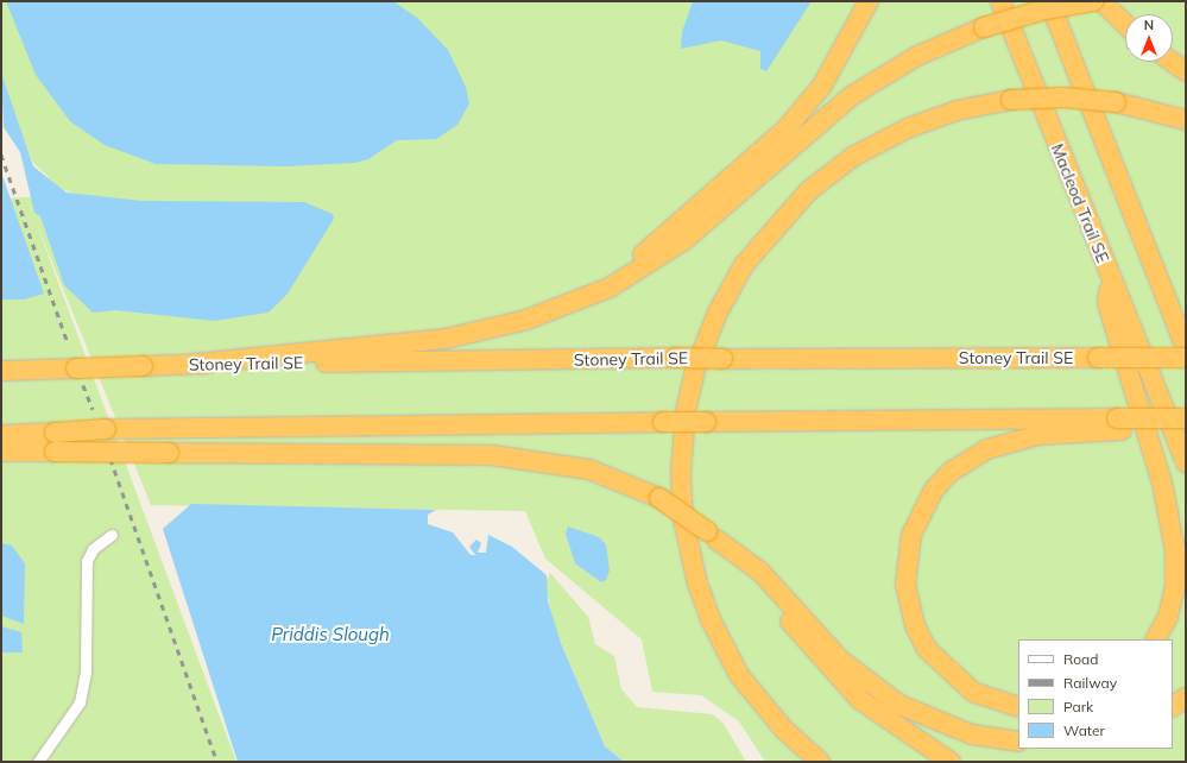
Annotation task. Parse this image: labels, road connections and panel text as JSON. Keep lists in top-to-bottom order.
{
  "streets": {
    "highway": ["Macleod Trail SE", "Stoney Trail SE"]
  },
  "water": ["Priddis Slough"],
  "legend": [
    "Road",
    "Railway",
    "Park",
    "Water"
  ],
  "north": "top"
}
